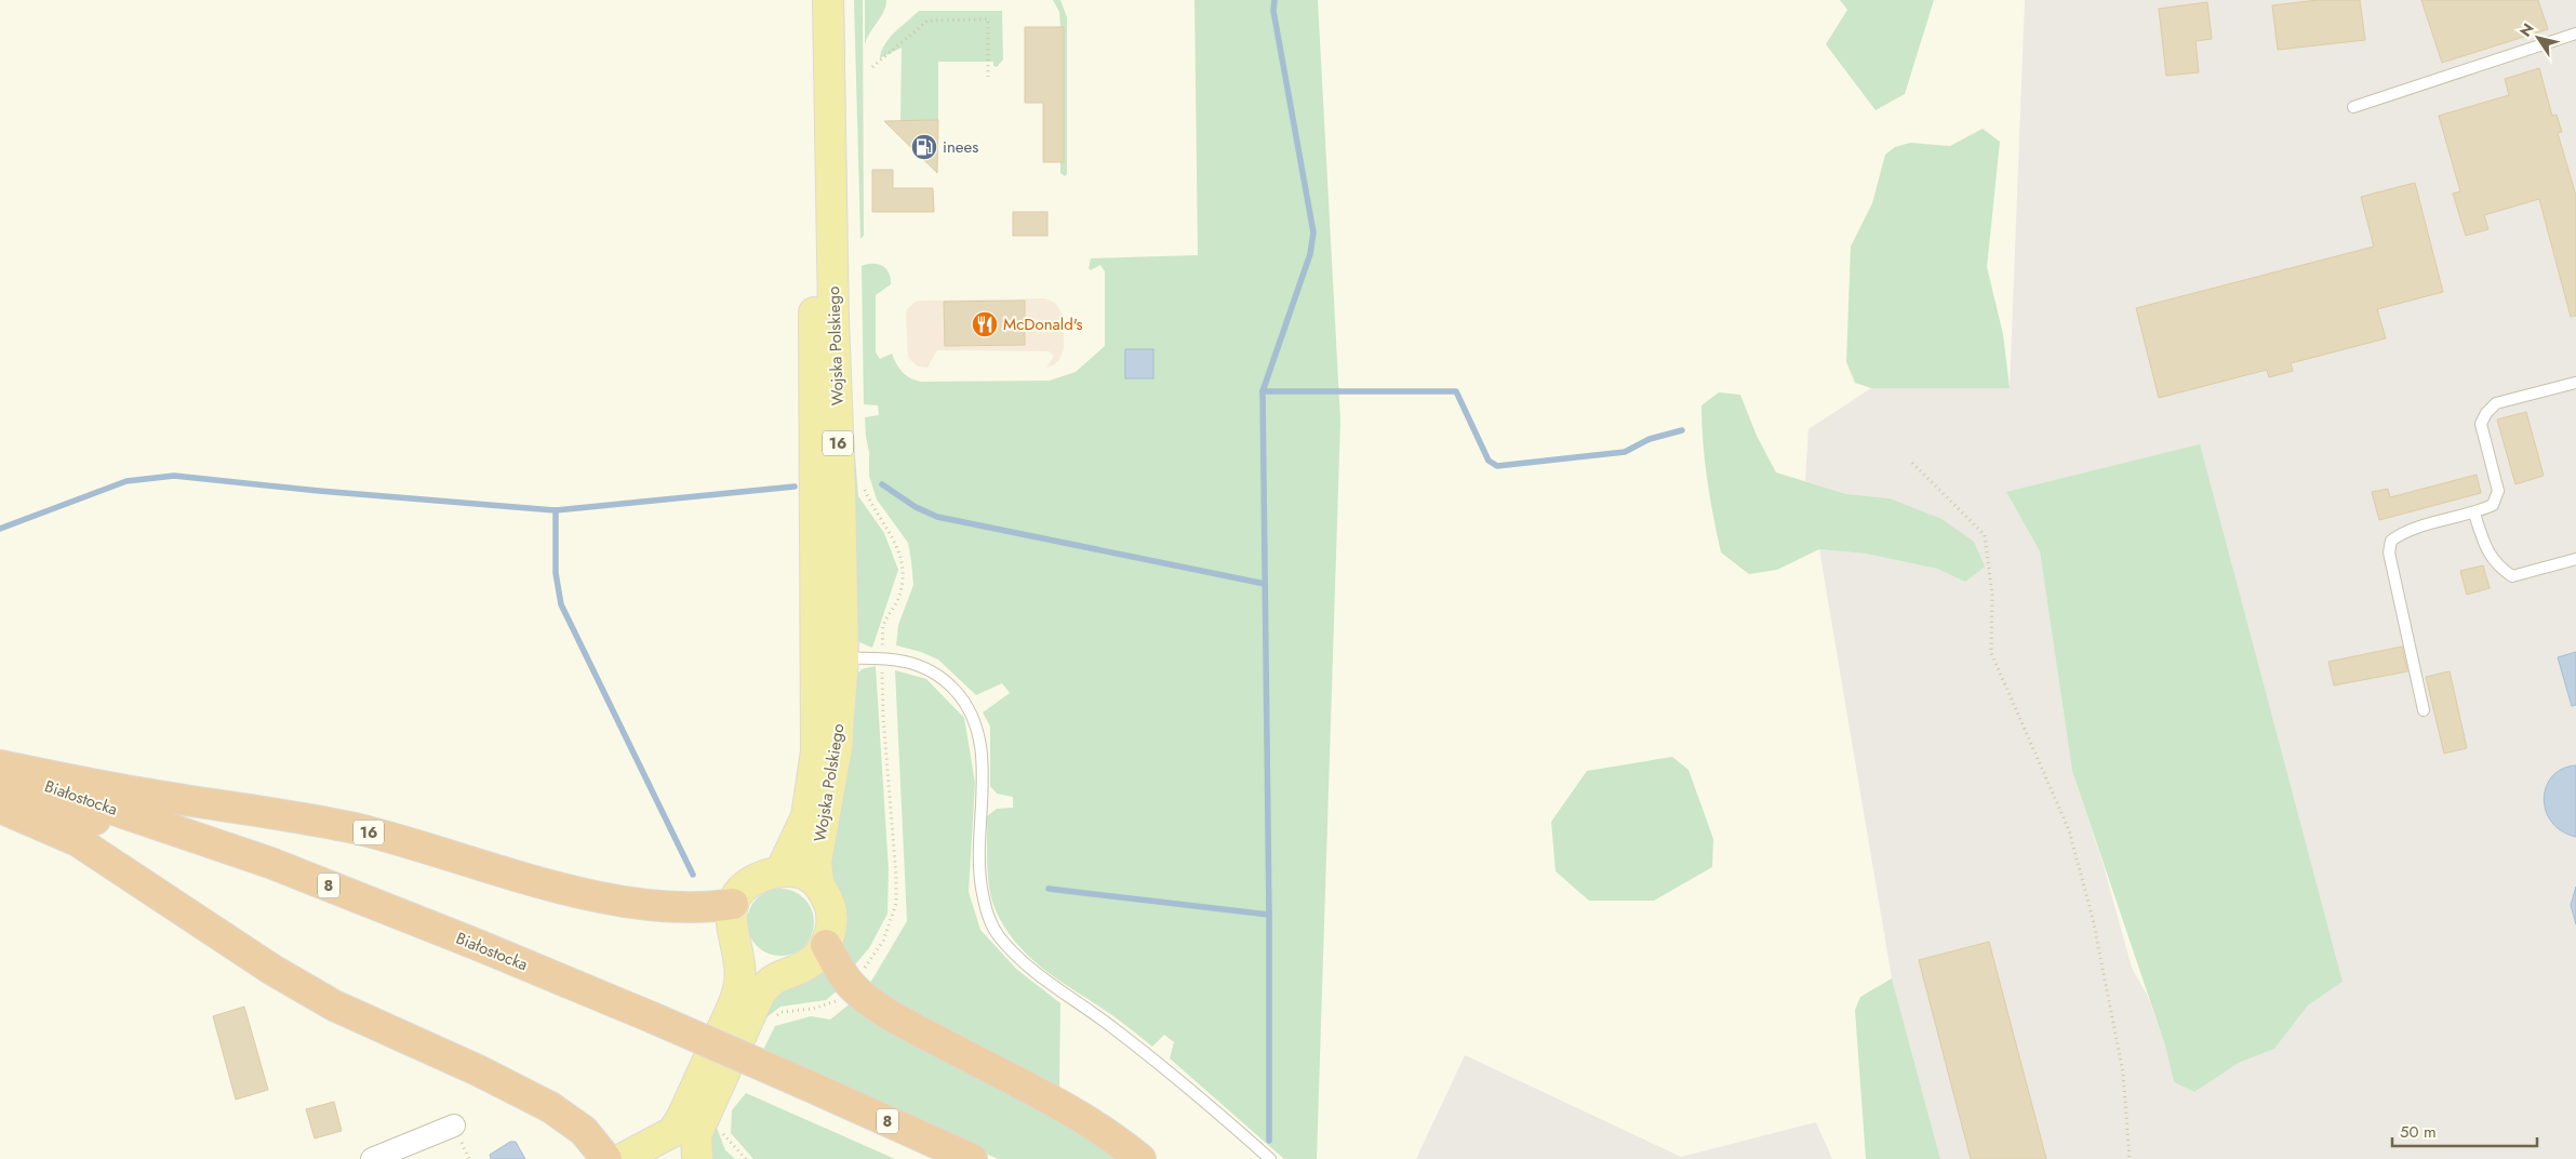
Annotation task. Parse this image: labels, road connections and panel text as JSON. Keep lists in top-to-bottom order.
{
  "streets": {
    "highway": ["16", "Białostocka", "8"],
    "main road": ["Wojska Polskiego"]
  },
  "crossings": [
    ["Wojska Polskiego", "16"]
  ],
  "places": {
    "fuel station": ["inees"],
    "restaurant": ["McDonald's"]
  },
  "scale_bar": "50 m",
  "north": "top left"
}
